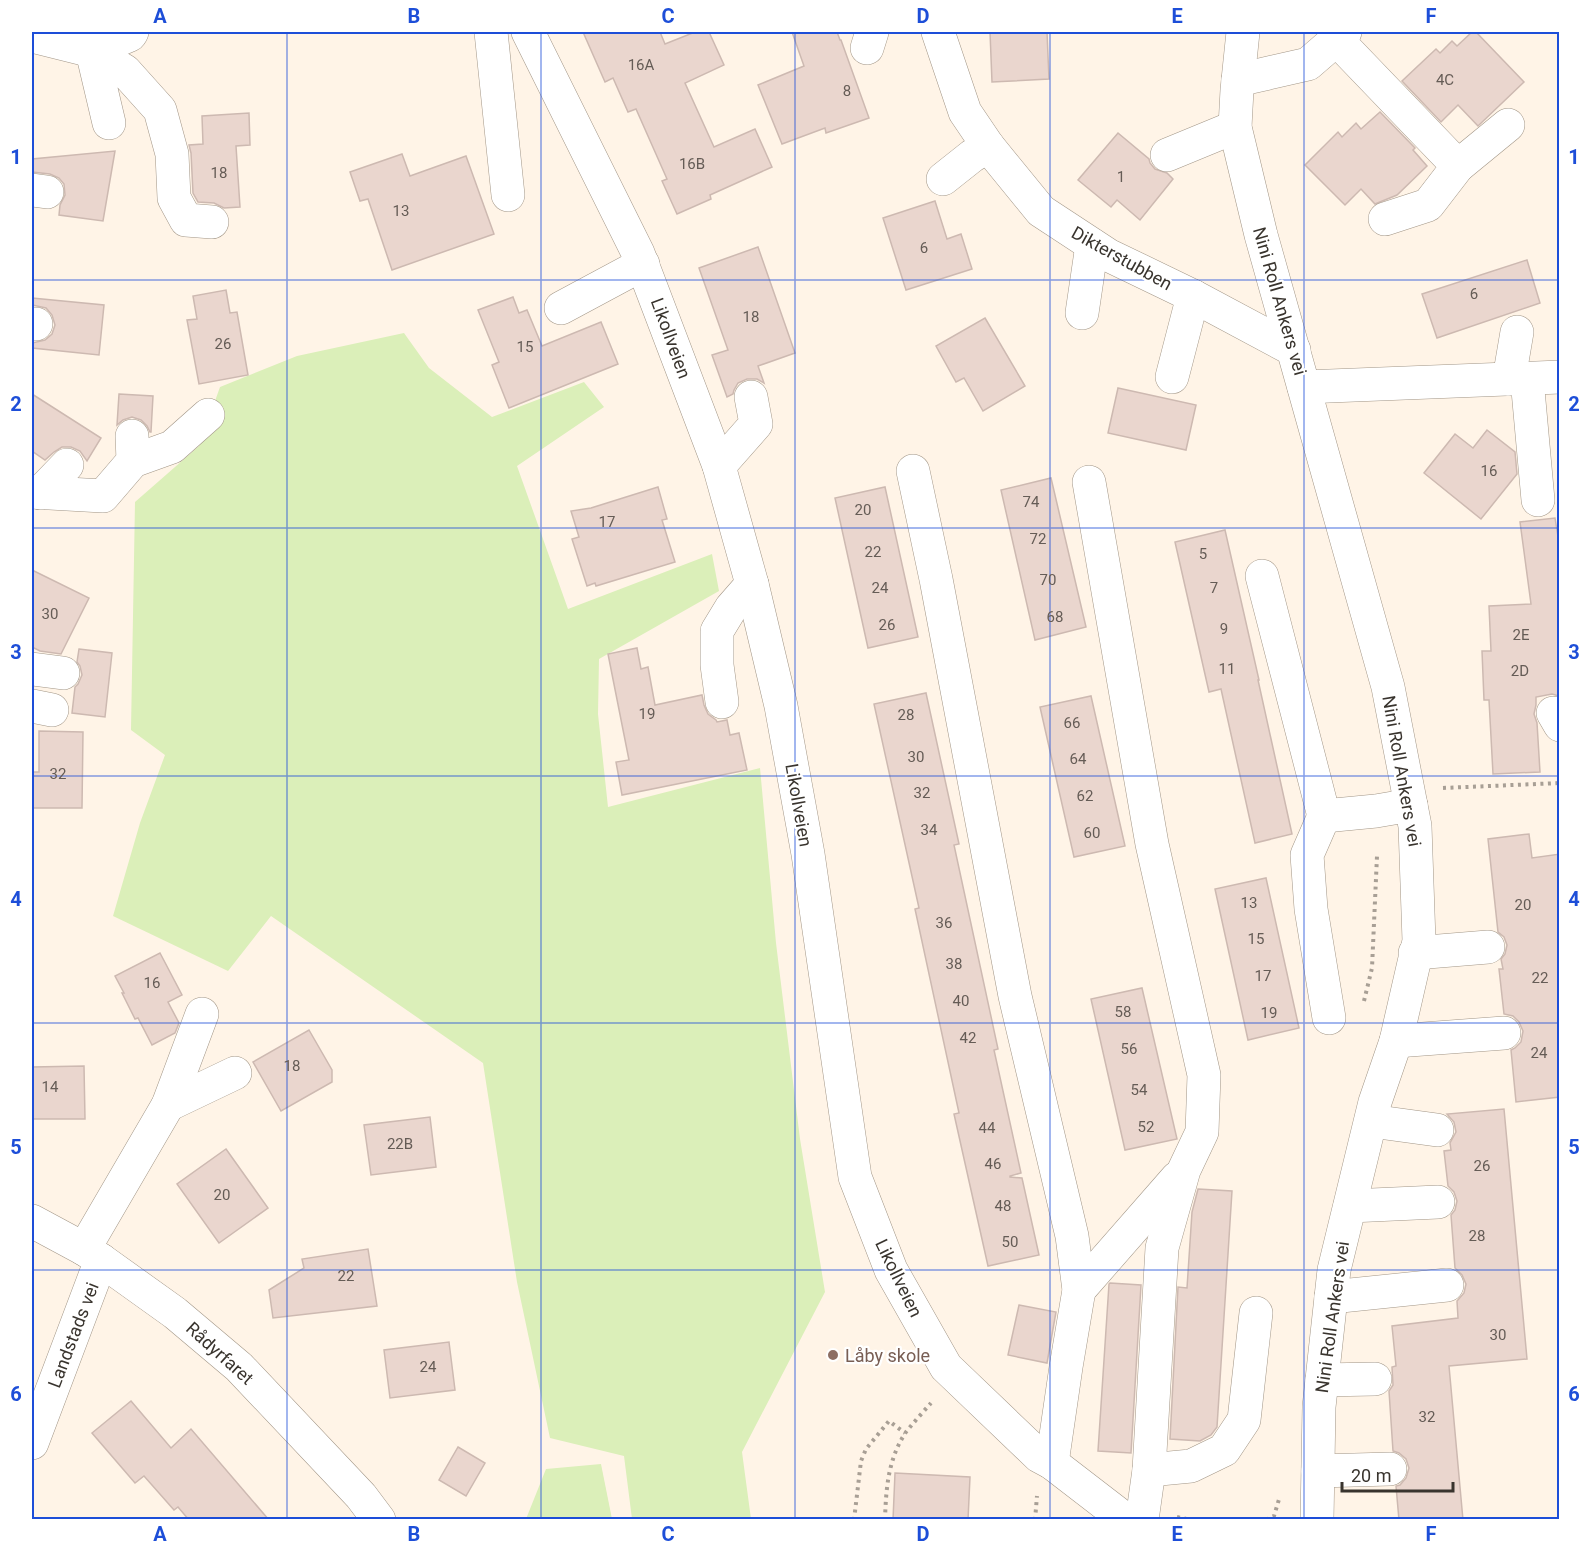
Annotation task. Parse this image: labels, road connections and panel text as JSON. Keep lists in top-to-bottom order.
{
  "streets": {
    "street": [
      "Dikterstubben",
      "Nini Roll Ankers vei",
      "Likollveien",
      "Landstads vei",
      "Rådyrfaret"
    ]
  },
  "crossings": [
    ["Dikterstubben", "Nini Roll Ankers vei"],
    ["Landstads vei", "Rådyrfaret"]
  ],
  "places": ["Låby skole"],
  "house_numbers": [
    "16A",
    "4C",
    "8",
    "16B",
    "18",
    "1",
    "13",
    "6",
    "6",
    "18",
    "26",
    "15",
    "16",
    "74",
    "20",
    "17",
    "72",
    "22",
    "5",
    "70",
    "24",
    "7",
    "30",
    "68",
    "26",
    "9",
    "2E",
    "11",
    "2D",
    "19",
    "28",
    "66",
    "30",
    "64",
    "32",
    "32",
    "62",
    "34",
    "60",
    "13",
    "20",
    "36",
    "15",
    "38",
    "17",
    "22",
    "16",
    "40",
    "58",
    "19",
    "42",
    "56",
    "24",
    "18",
    "14",
    "54",
    "52",
    "44",
    "22B",
    "46",
    "26",
    "20",
    "48",
    "28",
    "50",
    "22",
    "30",
    "24",
    "32"
  ],
  "scale_bar": "20 m",
  "grid": {
    "columns": [
      "A",
      "B",
      "C",
      "D",
      "E",
      "F"
    ],
    "rows": [
      "1",
      "2",
      "3",
      "4",
      "5",
      "6"
    ]
  }
}
